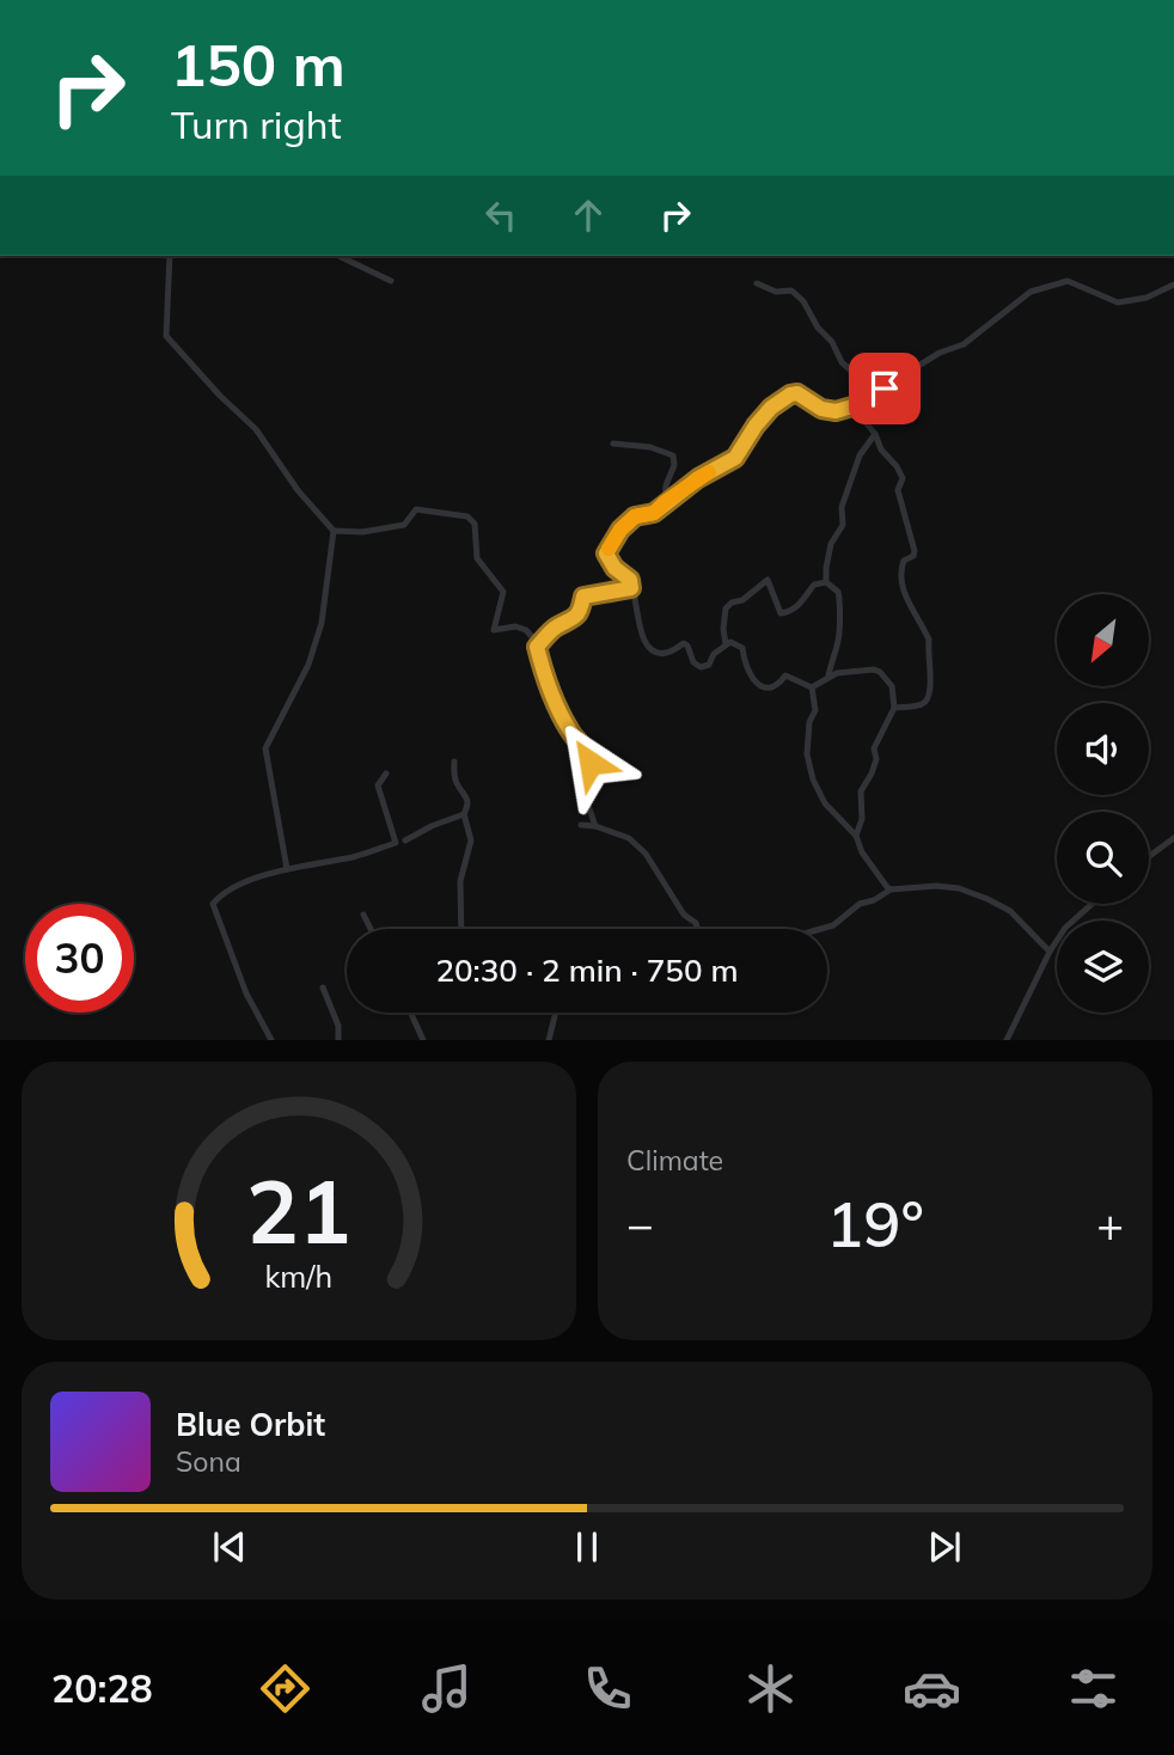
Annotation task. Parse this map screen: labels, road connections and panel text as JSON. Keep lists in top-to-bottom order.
{
  "north": "bottom left",
  "page": {
    "turn": ["150 m", "Turn right"],
    "limit": "30",
    "trip": "20:30 · 2 min · 750 m",
    "tile": "Climate",
    "heat": ["−", "19°", "+"],
    "song": ["Blue Orbit", "Sona"],
    "tabs": "20:28",
    "gauge": ["21", "km/h"]
  }
}
